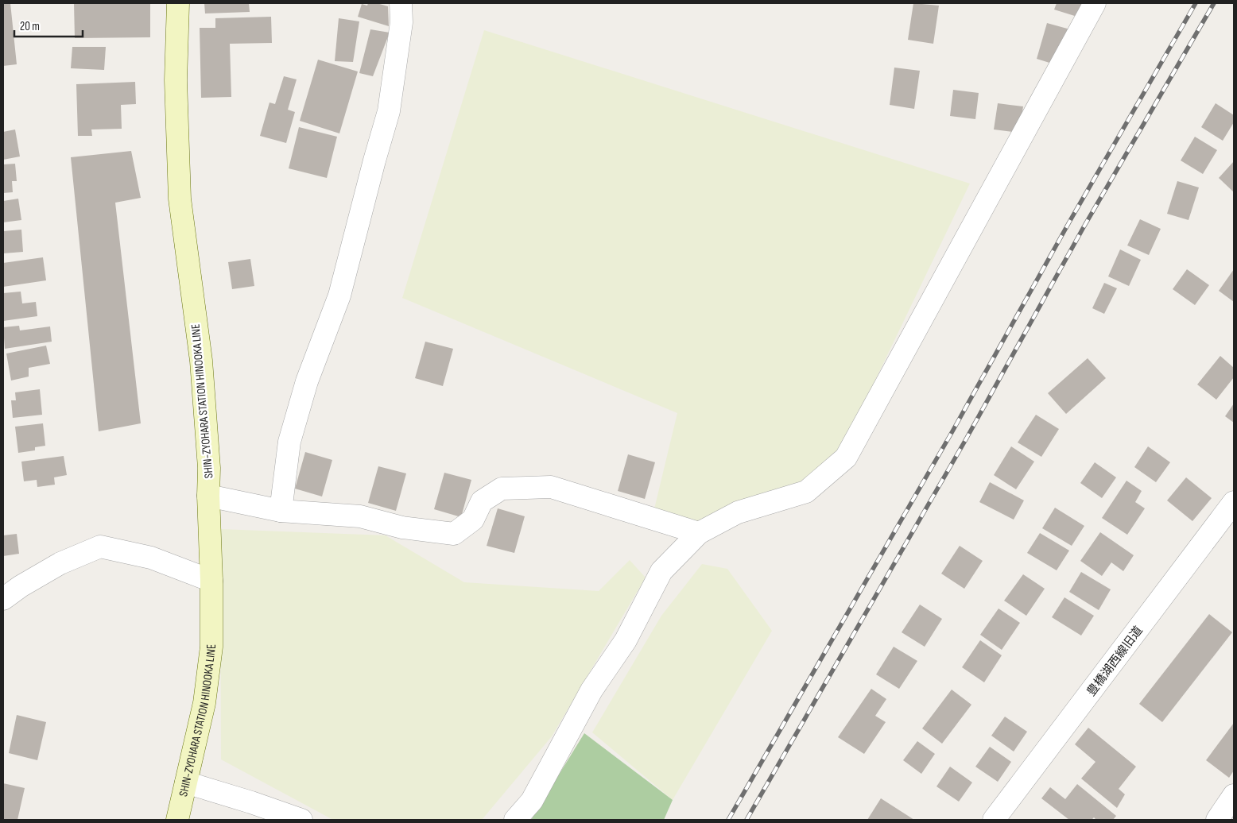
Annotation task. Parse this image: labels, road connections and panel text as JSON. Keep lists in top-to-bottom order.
{
  "streets": {
    "main road": ["SHIN-ZYOHARA STATION HINOOKA LINE"],
    "street": ["豊橋湖西線旧道"]
  },
  "scale_bar": "20 m"
}
